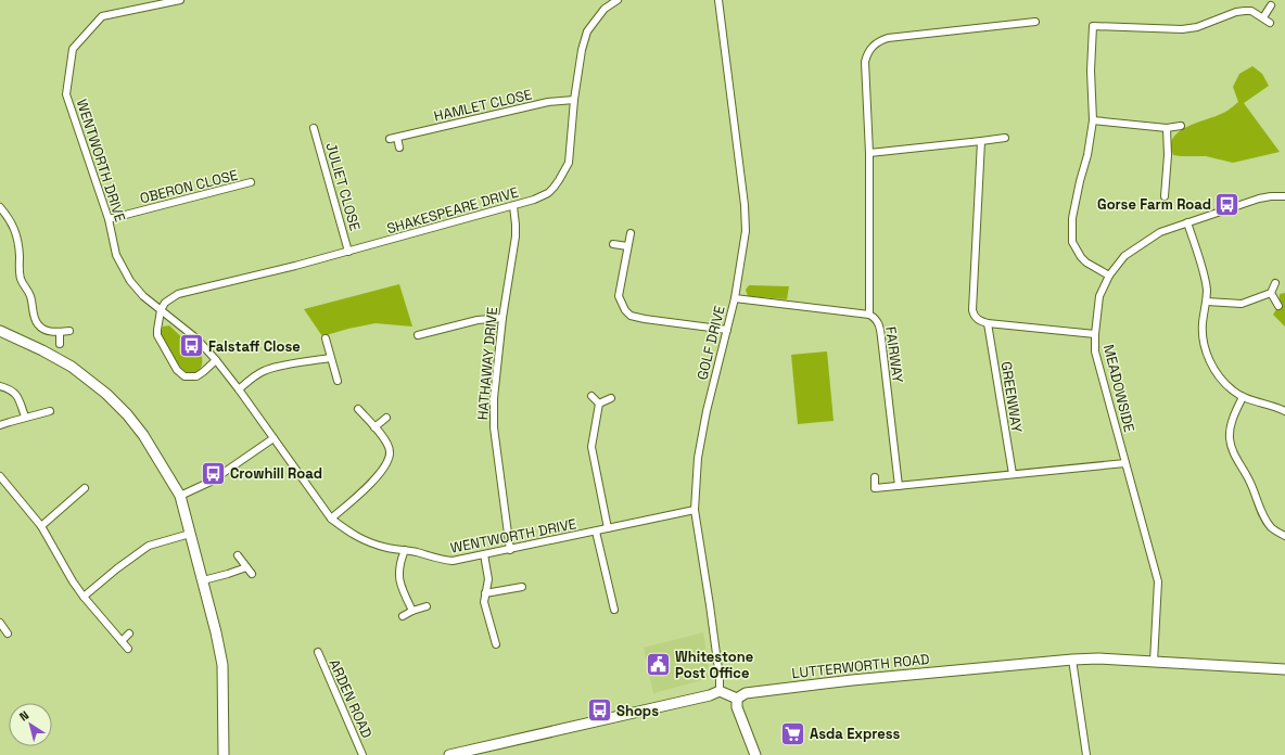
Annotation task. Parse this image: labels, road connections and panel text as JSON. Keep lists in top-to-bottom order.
{
  "streets": {
    "main road": ["LUTTERWORTH ROAD"],
    "street": [
      "HAMLET CLOSE",
      "WENTWORTH DRIVE",
      "OBERON CLOSE",
      "JULIET CLOSE",
      "SHAKESPEARE DRIVE",
      "GOLF DRIVE",
      "FAIRWAY",
      "HATHAWAY DRIVE",
      "MEADOWSIDE",
      "GREENWAY",
      "ARDEN ROAD"
    ]
  },
  "crossings": [
    ["HAMLET CLOSE", "SHAKESPEARE DRIVE"],
    ["WENTWORTH DRIVE", "OBERON CLOSE"],
    ["WENTWORTH DRIVE", "SHAKESPEARE DRIVE"],
    ["WENTWORTH DRIVE", "GOLF DRIVE"],
    ["WENTWORTH DRIVE", "HATHAWAY DRIVE"],
    ["JULIET CLOSE", "SHAKESPEARE DRIVE"],
    ["SHAKESPEARE DRIVE", "HATHAWAY DRIVE"],
    ["GOLF DRIVE", "FAIRWAY"],
    ["MEADOWSIDE", "GREENWAY"],
    ["MEADOWSIDE", "LUTTERWORTH ROAD"]
  ],
  "places": {
    "bus stop": [
      "Gorse Farm Road",
      "Falstaff Close",
      "Crowhill Road",
      "Shops"
    ],
    "public building": ["Whitestone Post Office"],
    "supermarket": ["Asda Express"]
  },
  "north": "top left"
}
